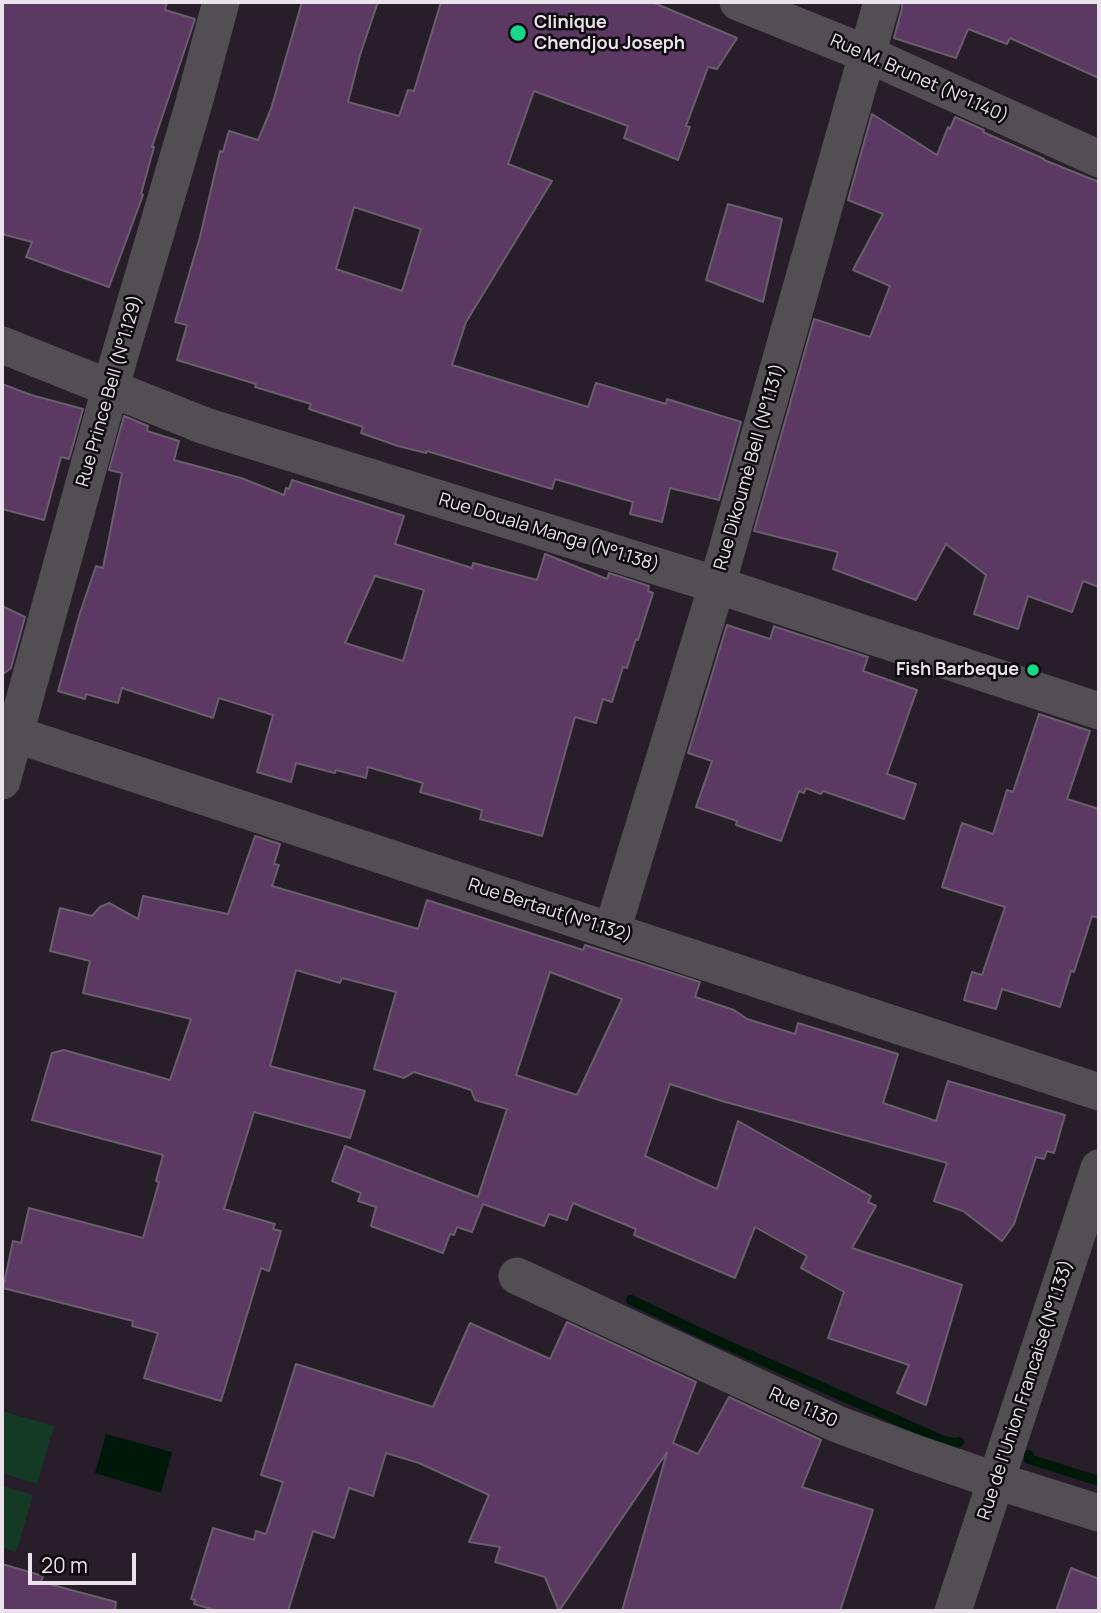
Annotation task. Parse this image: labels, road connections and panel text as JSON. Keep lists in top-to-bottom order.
{
  "streets": {
    "street": [
      "Rue M. Brunet (N°1.140)",
      "Rue Prince Bell (N°1.129)",
      "Rue Dikoumè Bell (N°1.131)",
      "Rue Douala Manga (N°1.138)",
      "Rue Bertaut(N°1.132)",
      "Rue de l'Union Francaise(N°1.133)",
      "Rue 1.130"
    ]
  },
  "crossings": [
    ["Rue M. Brunet (N°1.140)", "Rue Dikoumè Bell (N°1.131)"],
    ["Rue Prince Bell (N°1.129)", "Rue Douala Manga (N°1.138)"],
    ["Rue Prince Bell (N°1.129)", "Rue Bertaut(N°1.132)"],
    ["Rue Dikoumè Bell (N°1.131)", "Rue Douala Manga (N°1.138)"],
    ["Rue Dikoumè Bell (N°1.131)", "Rue Bertaut(N°1.132)"],
    ["Rue de l'Union Francaise(N°1.133)", "Rue 1.130"]
  ],
  "places": ["Clinique Chendjou Joseph", "Fish Barbeque"],
  "scale_bar": "20 m"
}
